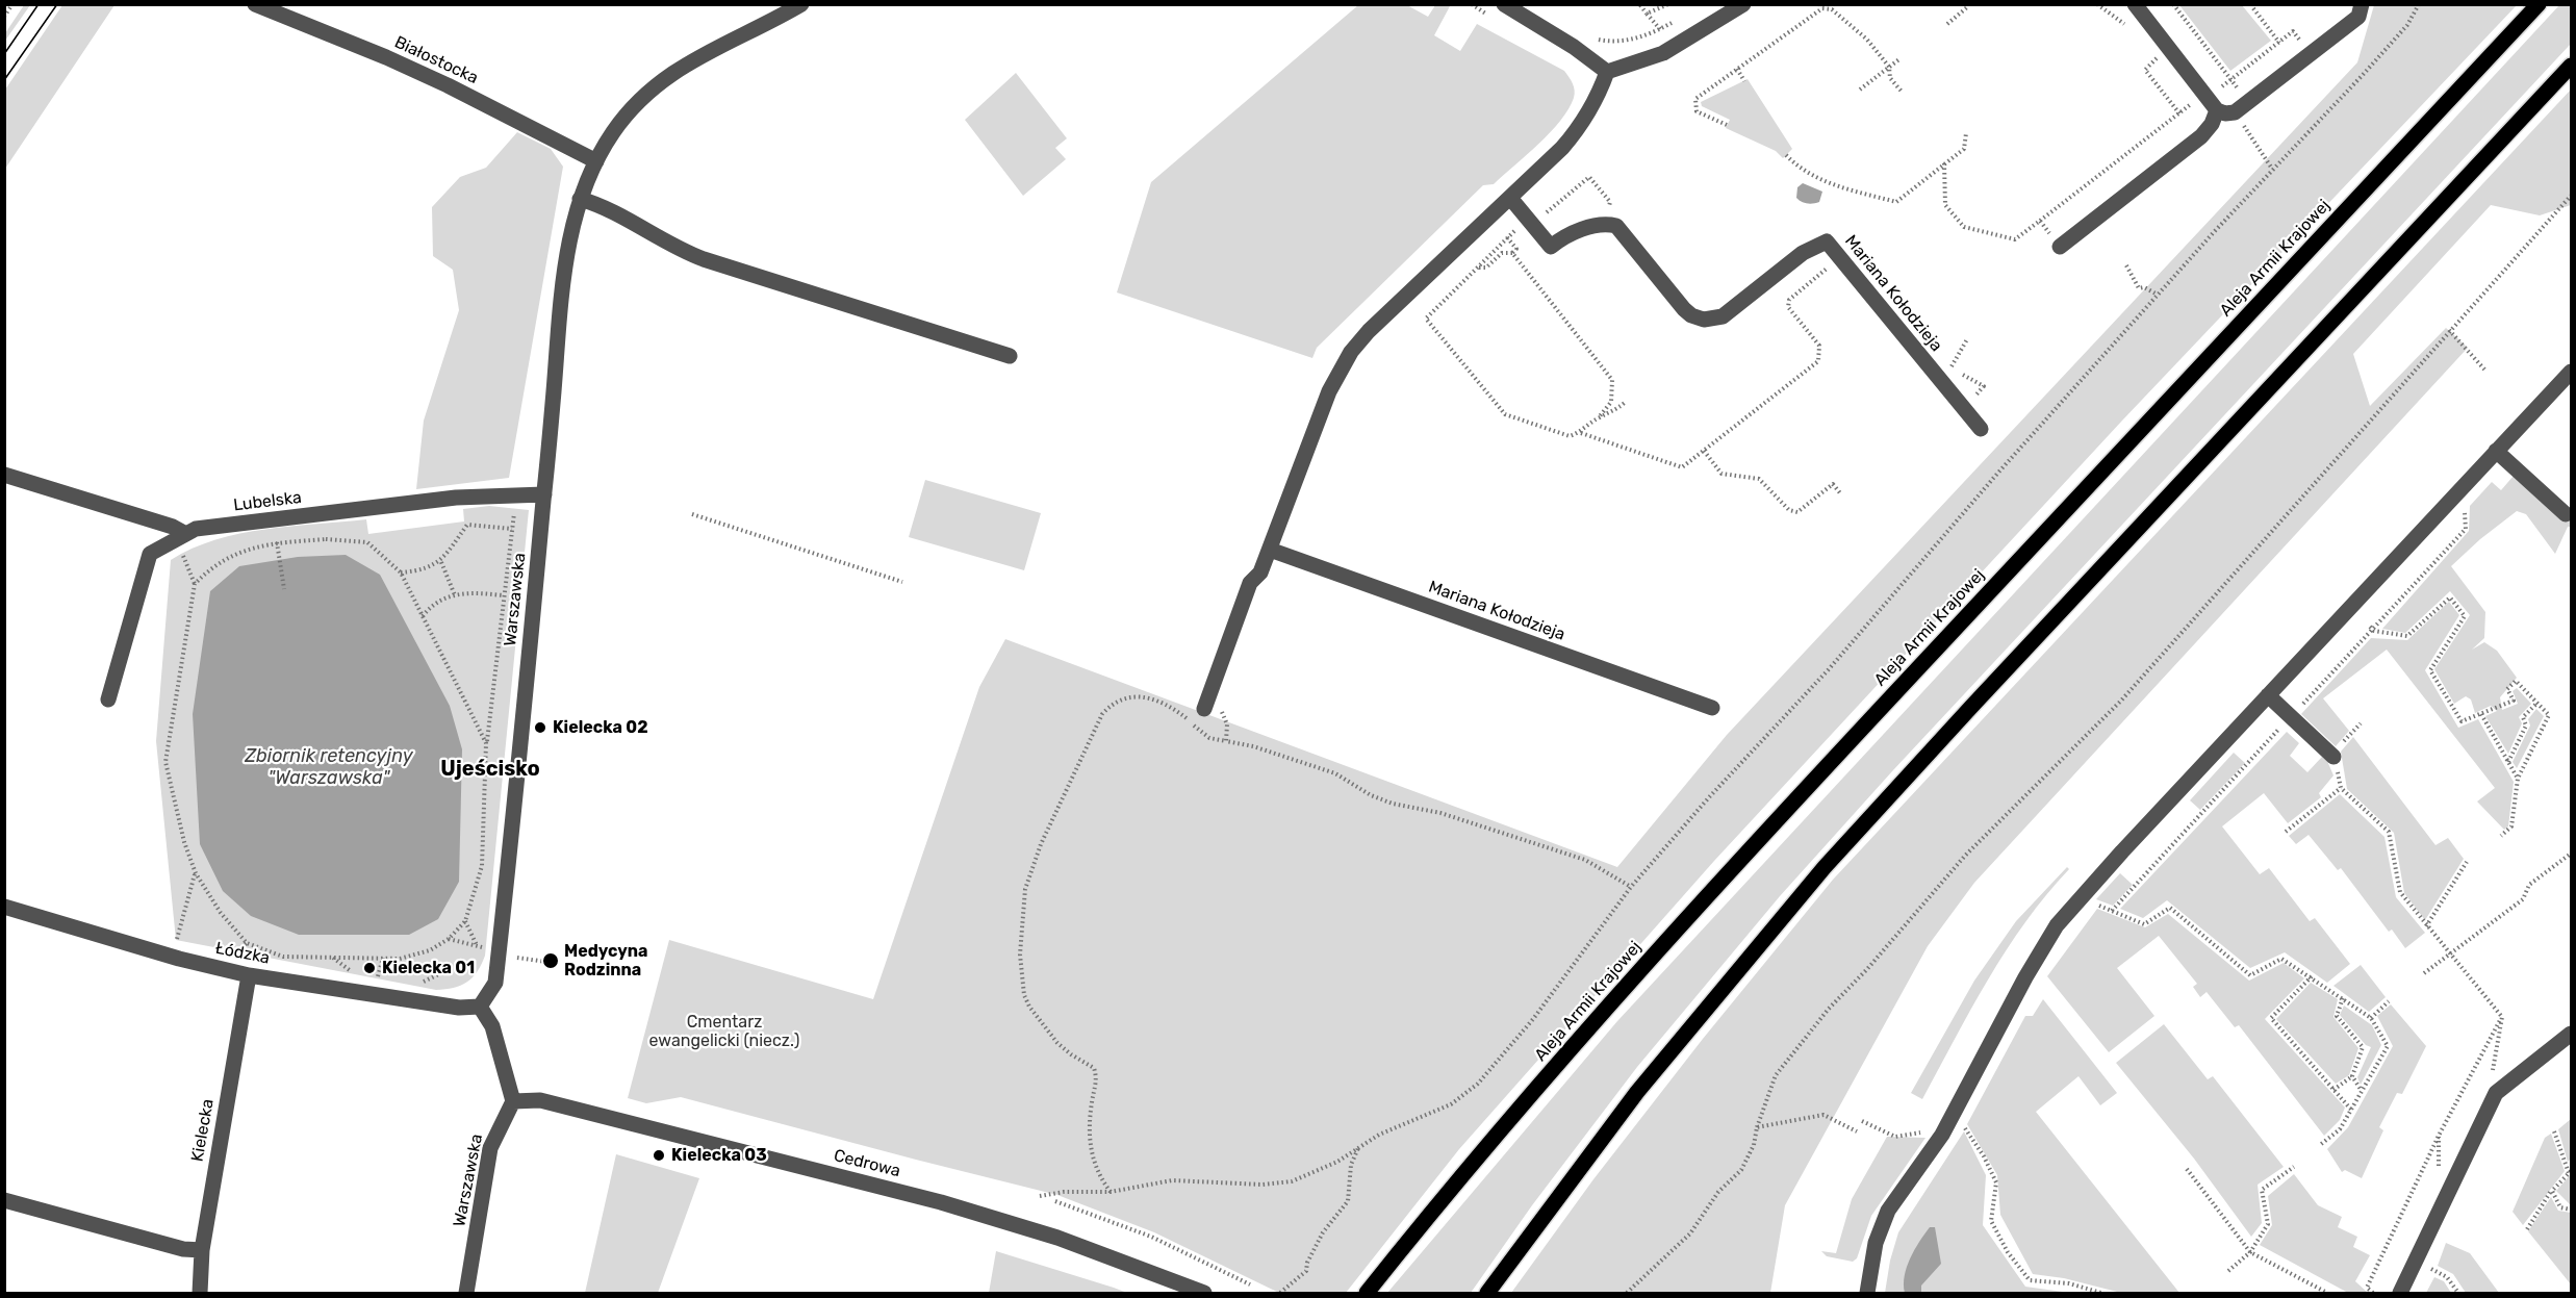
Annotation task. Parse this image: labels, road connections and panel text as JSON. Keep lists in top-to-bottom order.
{
  "streets": {
    "main road": ["Aleja Armii Krajowej"],
    "street": [
      "Białostocka",
      "Mariana Kołodzieja",
      "Lubelska",
      "Warszawska",
      "Łódzka",
      "Kielecka",
      "Cedrowa"
    ]
  },
  "crossings": [
    ["Białostocka", "Warszawska"],
    ["Lubelska", "Warszawska"],
    ["Warszawska", "Łódzka"],
    ["Warszawska", "Cedrowa"],
    ["Łódzka", "Kielecka"]
  ],
  "districts": ["Ujeścisko"],
  "water": ["Zbiornik retencyjny \"Warszawska\""],
  "parks": ["Cmentarz ewangelicki (niecz.)"],
  "places": [
    "Kielecka 02",
    "Medycyna Rodzinna",
    "Kielecka 01",
    "Kielecka 03"
  ]
}
